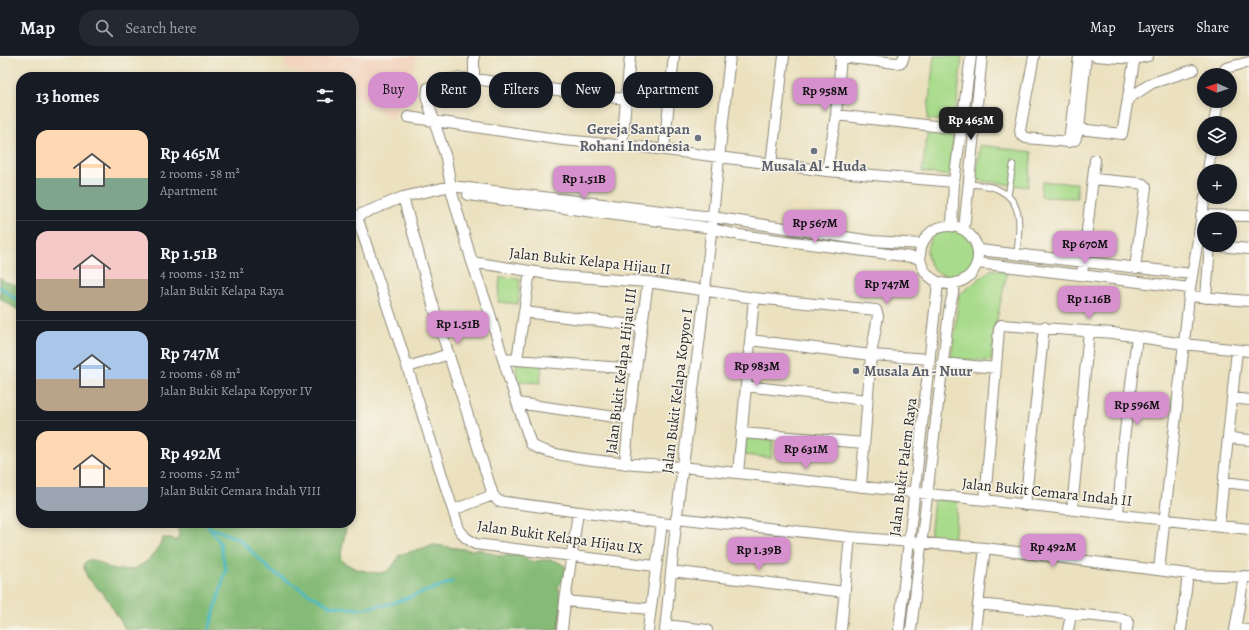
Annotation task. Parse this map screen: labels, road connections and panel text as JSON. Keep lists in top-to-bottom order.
{
  "streets": {
    "street": [
      "Jalan Bukit Kelapa Hijau II",
      "Jalan Bukit Kelapa Hijau III",
      "Jalan Bukit Kelapa Kopyor I",
      "Jalan Bukit Palem Raya",
      "Jalan Bukit Cemara Indah II",
      "Jalan Bukit Kelapa Hijau IX"
    ]
  },
  "crossings": [
    ["Jalan Bukit Kelapa Hijau II", "Jalan Bukit Kelapa Hijau III"],
    ["Jalan Bukit Kelapa Hijau II", "Jalan Bukit Kelapa Kopyor I"],
    ["Jalan Bukit Kelapa Hijau II", "Jalan Bukit Cemara Indah II"],
    ["Jalan Bukit Kelapa Hijau III", "Jalan Bukit Cemara Indah II"],
    ["Jalan Bukit Kelapa Kopyor I", "Jalan Bukit Cemara Indah II"],
    ["Jalan Bukit Palem Raya", "Jalan Bukit Cemara Indah II"]
  ],
  "places": ["Gereja Santapan Rohani Indonesia", "Musala Al - Huda", "Musala An - Nuur"],
  "north": "left",
  "page": {
    "header": "Map",
    "search": "Search here",
    "nav": ["Map", "Layers", "Share"],
    "map_buttons": ["+", "−"],
    "chip": [
      "Buy",
      "Rent",
      "Filters",
      "New",
      "Apartment"
    ],
    "heading": "13 homes",
    "price": [
      "Rp 958M",
      "Rp 465M",
      "Rp 1.51B",
      "Rp 567M",
      "Rp 670M",
      "Rp 747M",
      "Rp 1.16B",
      "Rp 1.51B",
      "Rp 983M",
      "Rp 596M",
      "Rp 631M",
      "Rp 492M",
      "Rp 1.39B"
    ],
    "list": [
      {
        "name": "Rp 465M",
        "note": "2 rooms · 58 m² · Apartment"
      },
      {
        "name": "Rp 1.51B",
        "note": "4 rooms · 132 m² · Jalan Bukit Kelapa Raya"
      },
      {
        "name": "Rp 747M",
        "note": "2 rooms · 68 m² · Jalan Bukit Kelapa Kopyor IV"
      },
      {
        "name": "Rp 492M",
        "note": "2 rooms · 52 m² · Jalan Bukit Cemara Indah VIII"
      }
    ]
  }
}
